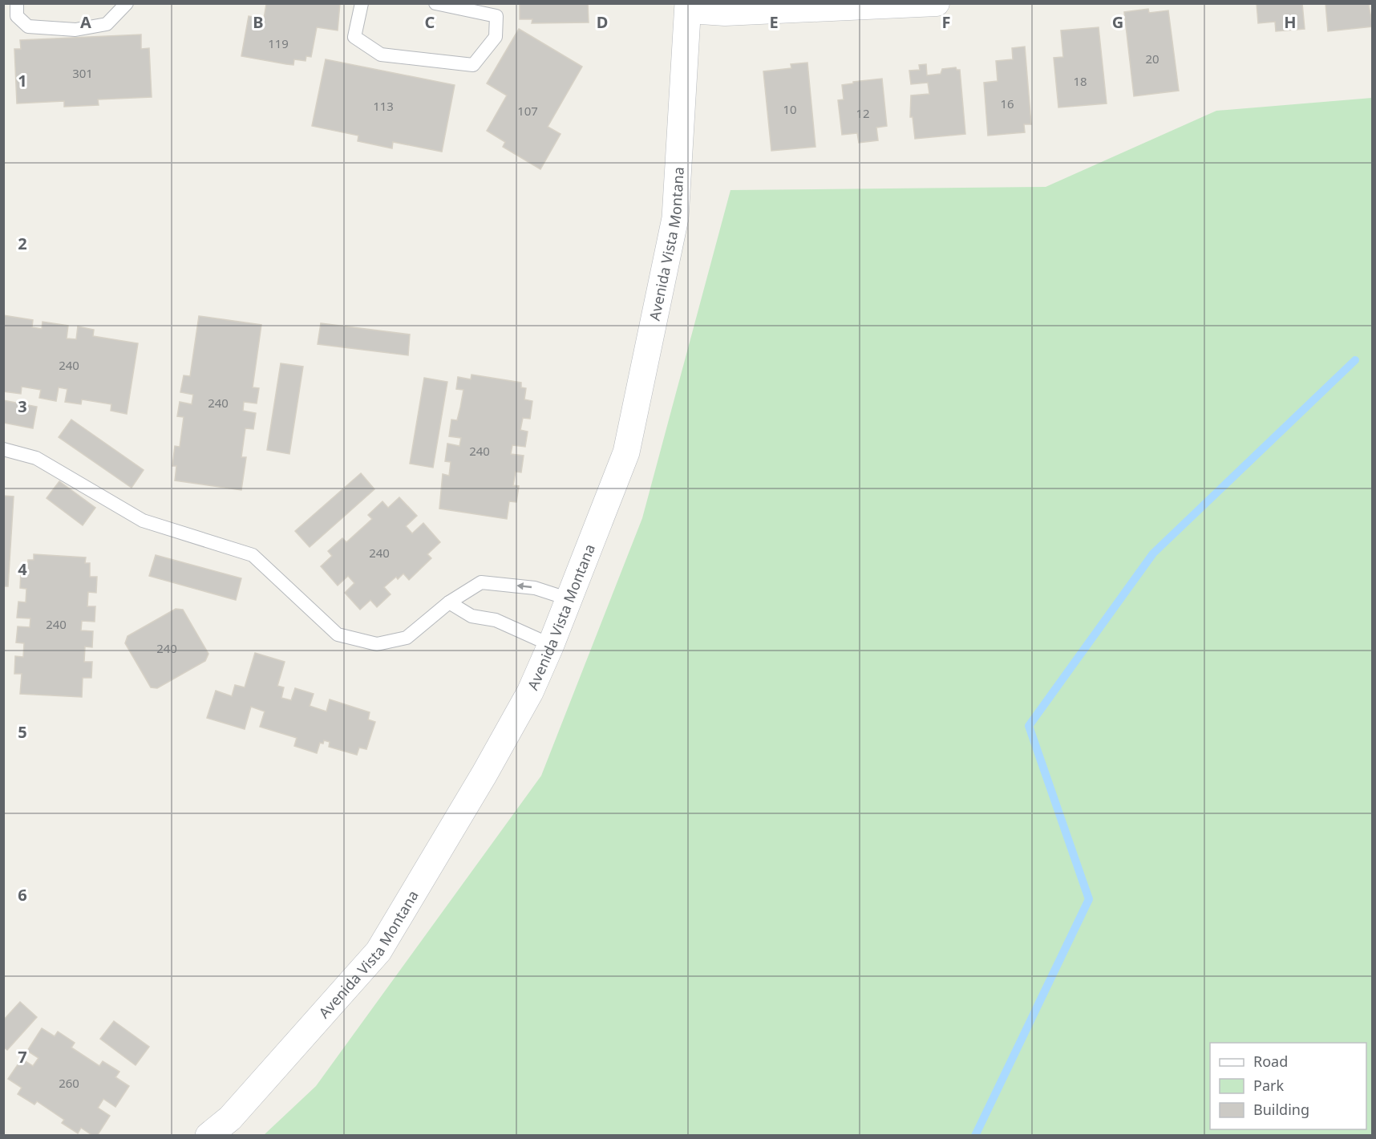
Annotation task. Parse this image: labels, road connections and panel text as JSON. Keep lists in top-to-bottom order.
{
  "streets": {
    "street": ["Avenida Vista Montana"]
  },
  "house_numbers": [
    "119",
    "20",
    "301",
    "18",
    "16",
    "113",
    "10",
    "107",
    "12",
    "240",
    "240",
    "240",
    "240",
    "240",
    "240",
    "260"
  ],
  "legend": ["Road", "Park", "Building"],
  "grid": {
    "columns": [
      "A",
      "B",
      "C",
      "D",
      "E",
      "F",
      "G",
      "H"
    ],
    "rows": [
      "1",
      "2",
      "3",
      "4",
      "5",
      "6",
      "7"
    ]
  }
}
